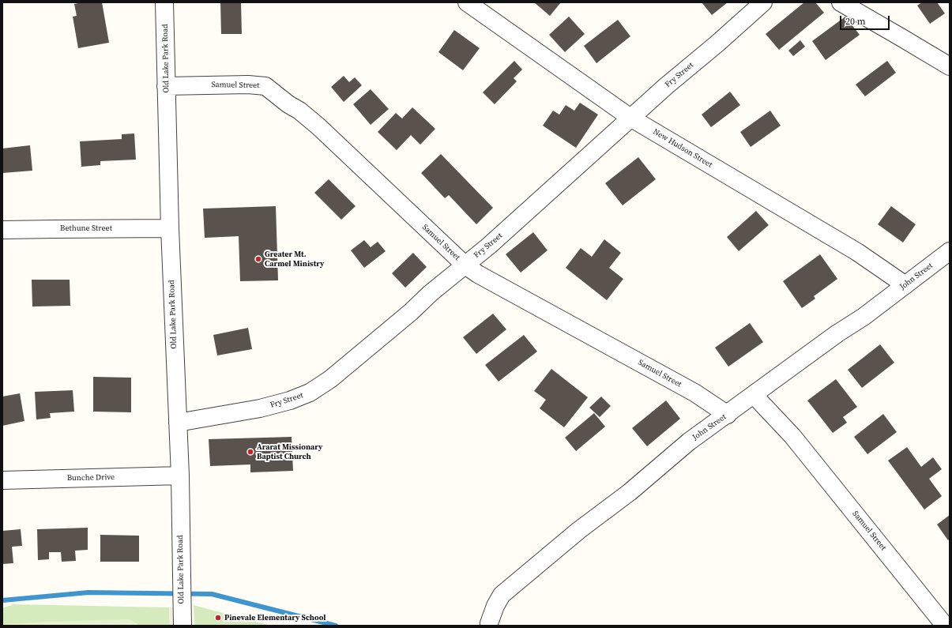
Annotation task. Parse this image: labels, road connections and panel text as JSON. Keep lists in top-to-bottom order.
{
  "streets": {
    "street": [
      "Old Lake Park Road",
      "Fry Street",
      "Samuel Street",
      "New Hudson Street",
      "Bethune Street",
      "John Street",
      "Bunche Drive"
    ]
  },
  "crossings": [
    ["Old Lake Park Road", "Fry Street"],
    ["Old Lake Park Road", "Samuel Street"],
    ["Old Lake Park Road", "Bethune Street"],
    ["Old Lake Park Road", "Bunche Drive"],
    ["Fry Street", "Samuel Street"],
    ["Fry Street", "New Hudson Street"],
    ["Samuel Street", "John Street"],
    ["New Hudson Street", "John Street"]
  ],
  "places": ["Greater Mt. Carmel Ministry", "Ararat Missionary Baptist Church", "Pinevale Elementary School"],
  "scale_bar": "20 m"
}
